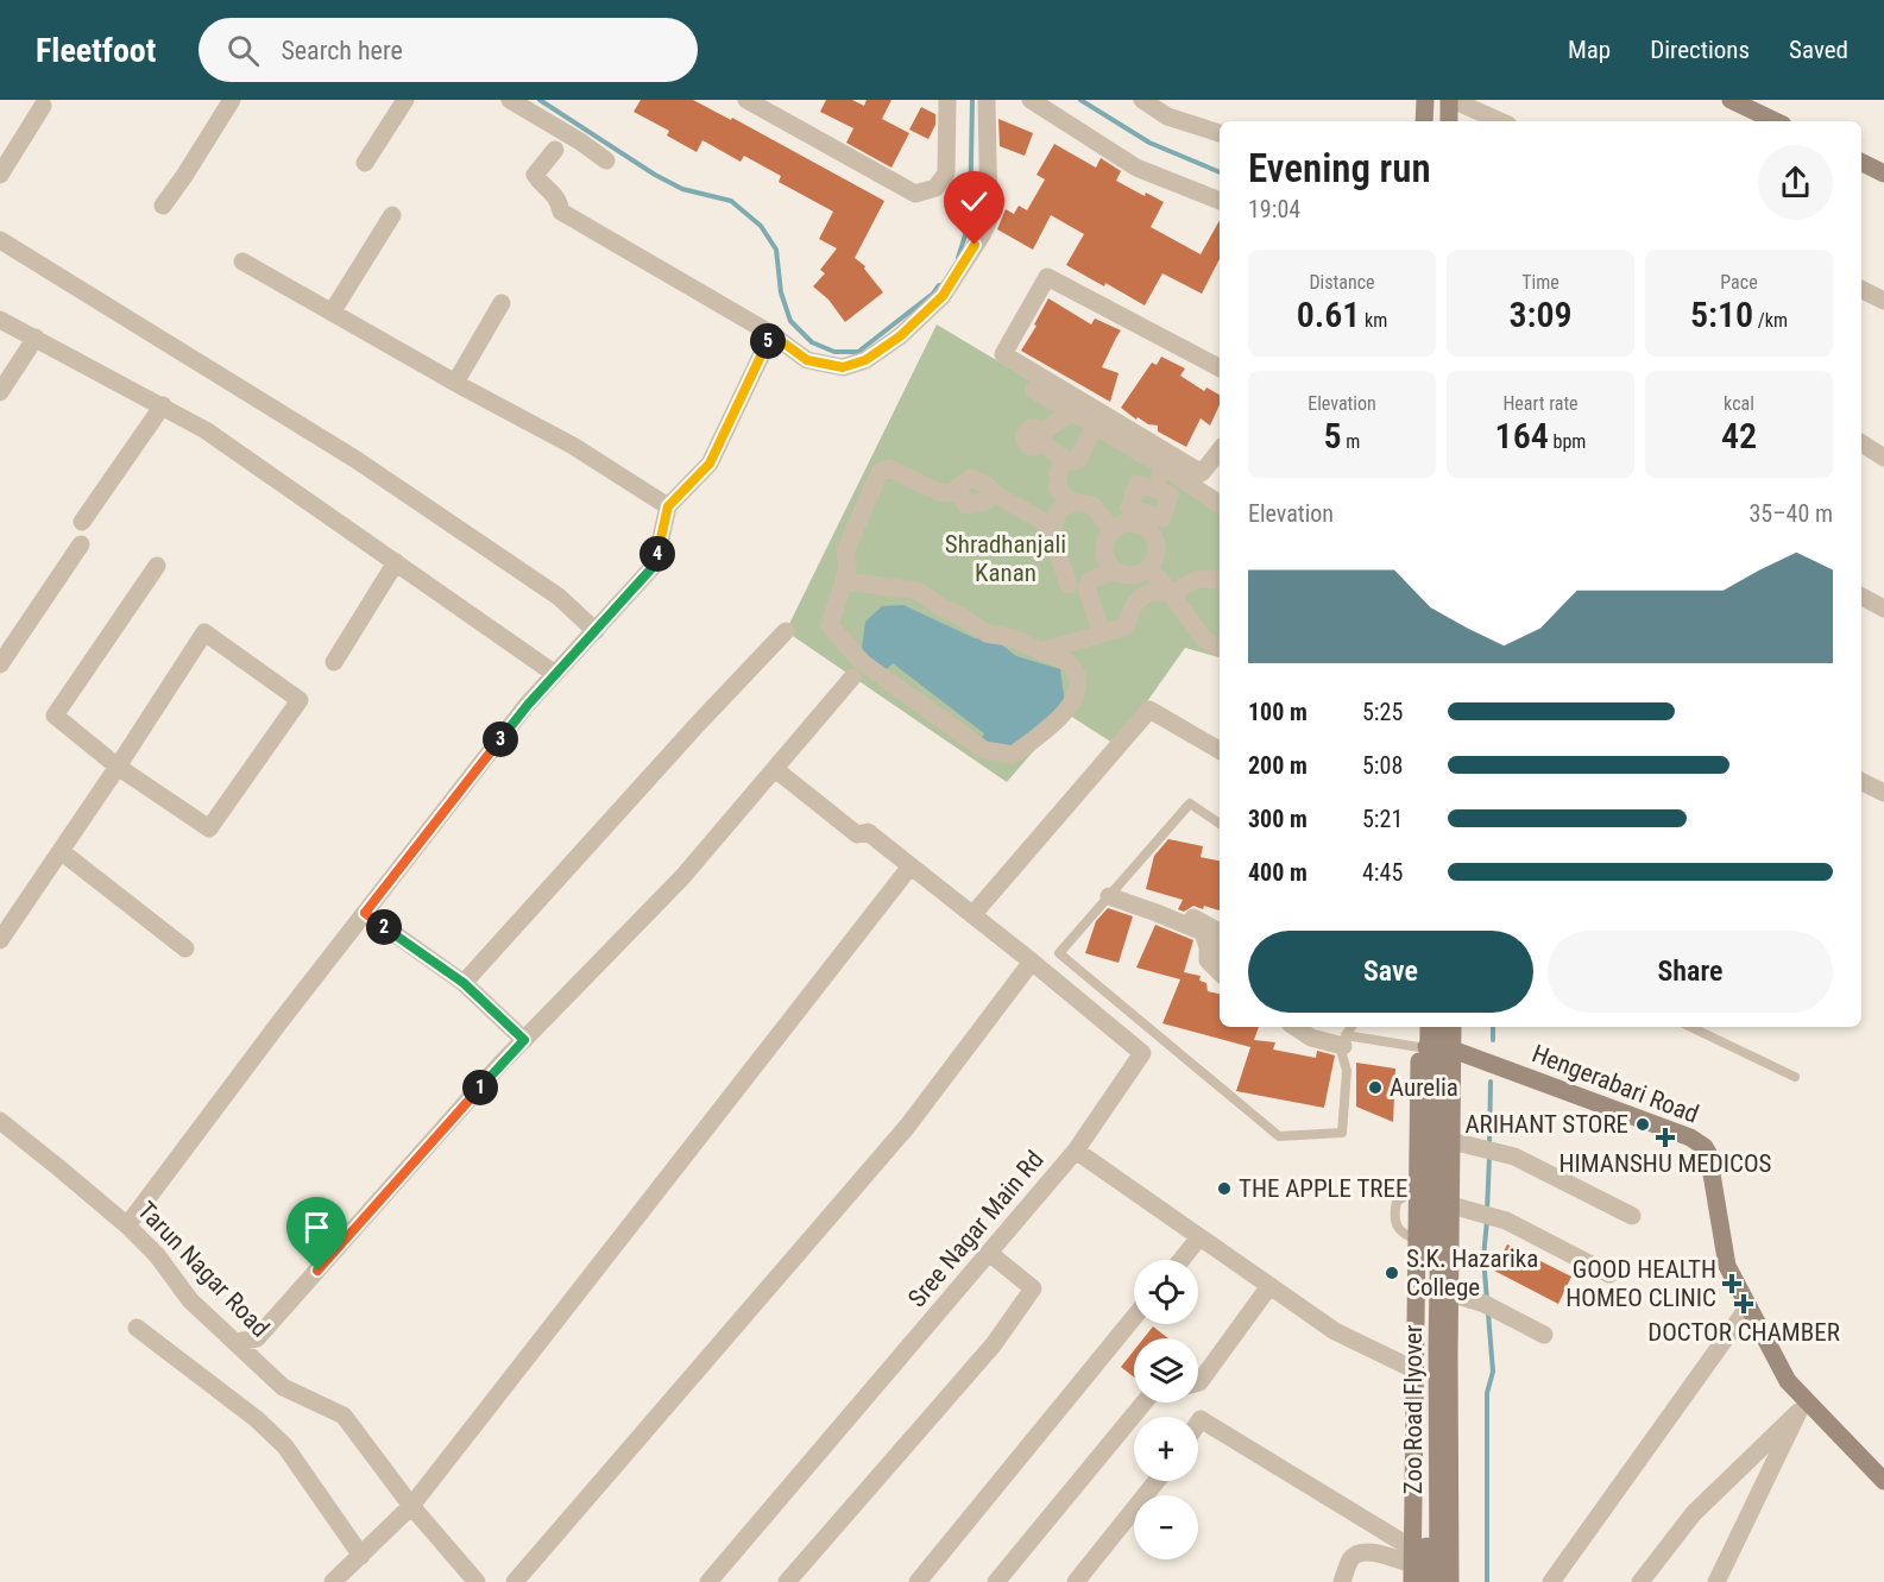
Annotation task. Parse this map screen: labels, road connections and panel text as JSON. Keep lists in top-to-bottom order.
{
  "streets": {
    "main road": ["Hengerabari Road", "Zoo Road Flyover"],
    "street": ["Sree Nagar Main Rd", "Tarun Nagar Road"]
  },
  "parks": ["Shradhanjali Kanan"],
  "places": {
    "other": [
      "Aurelia",
      "ARIHANT STORE",
      "THE APPLE TREE",
      "S.K. Hazarika College"
    ],
    "health": ["HIMANSHU MEDICOS", "GOOD HEALTH HOMEO CLINIC", "DOCTOR CHAMBER"]
  },
  "page": {
    "header": "Fleetfoot",
    "search": "Search here",
    "nav": ["Map", "Directions", "Saved"],
    "heading": ["Evening run", "19:04"],
    "stats": [
      ["Distance", "0.61 km"],
      ["Time", "3:09"],
      ["Pace", "5:10 /km"],
      ["Elevation", "5 m"],
      ["Heart rate", "164 bpm"],
      ["kcal", "42"]
    ],
    "pins": [
      "5",
      "4",
      "3",
      "2",
      "1"
    ],
    "chart": ["Elevation", "35–40 m"],
    "list": [
      {
        "name": "100 m",
        "note": "5:25"
      },
      {
        "name": "200 m",
        "note": "5:08"
      },
      {
        "name": "300 m",
        "note": "5:21"
      },
      {
        "name": "400 m",
        "note": "4:45"
      }
    ],
    "buttons": ["Save", "Share"],
    "map_buttons": ["+", "−"]
  }
}
